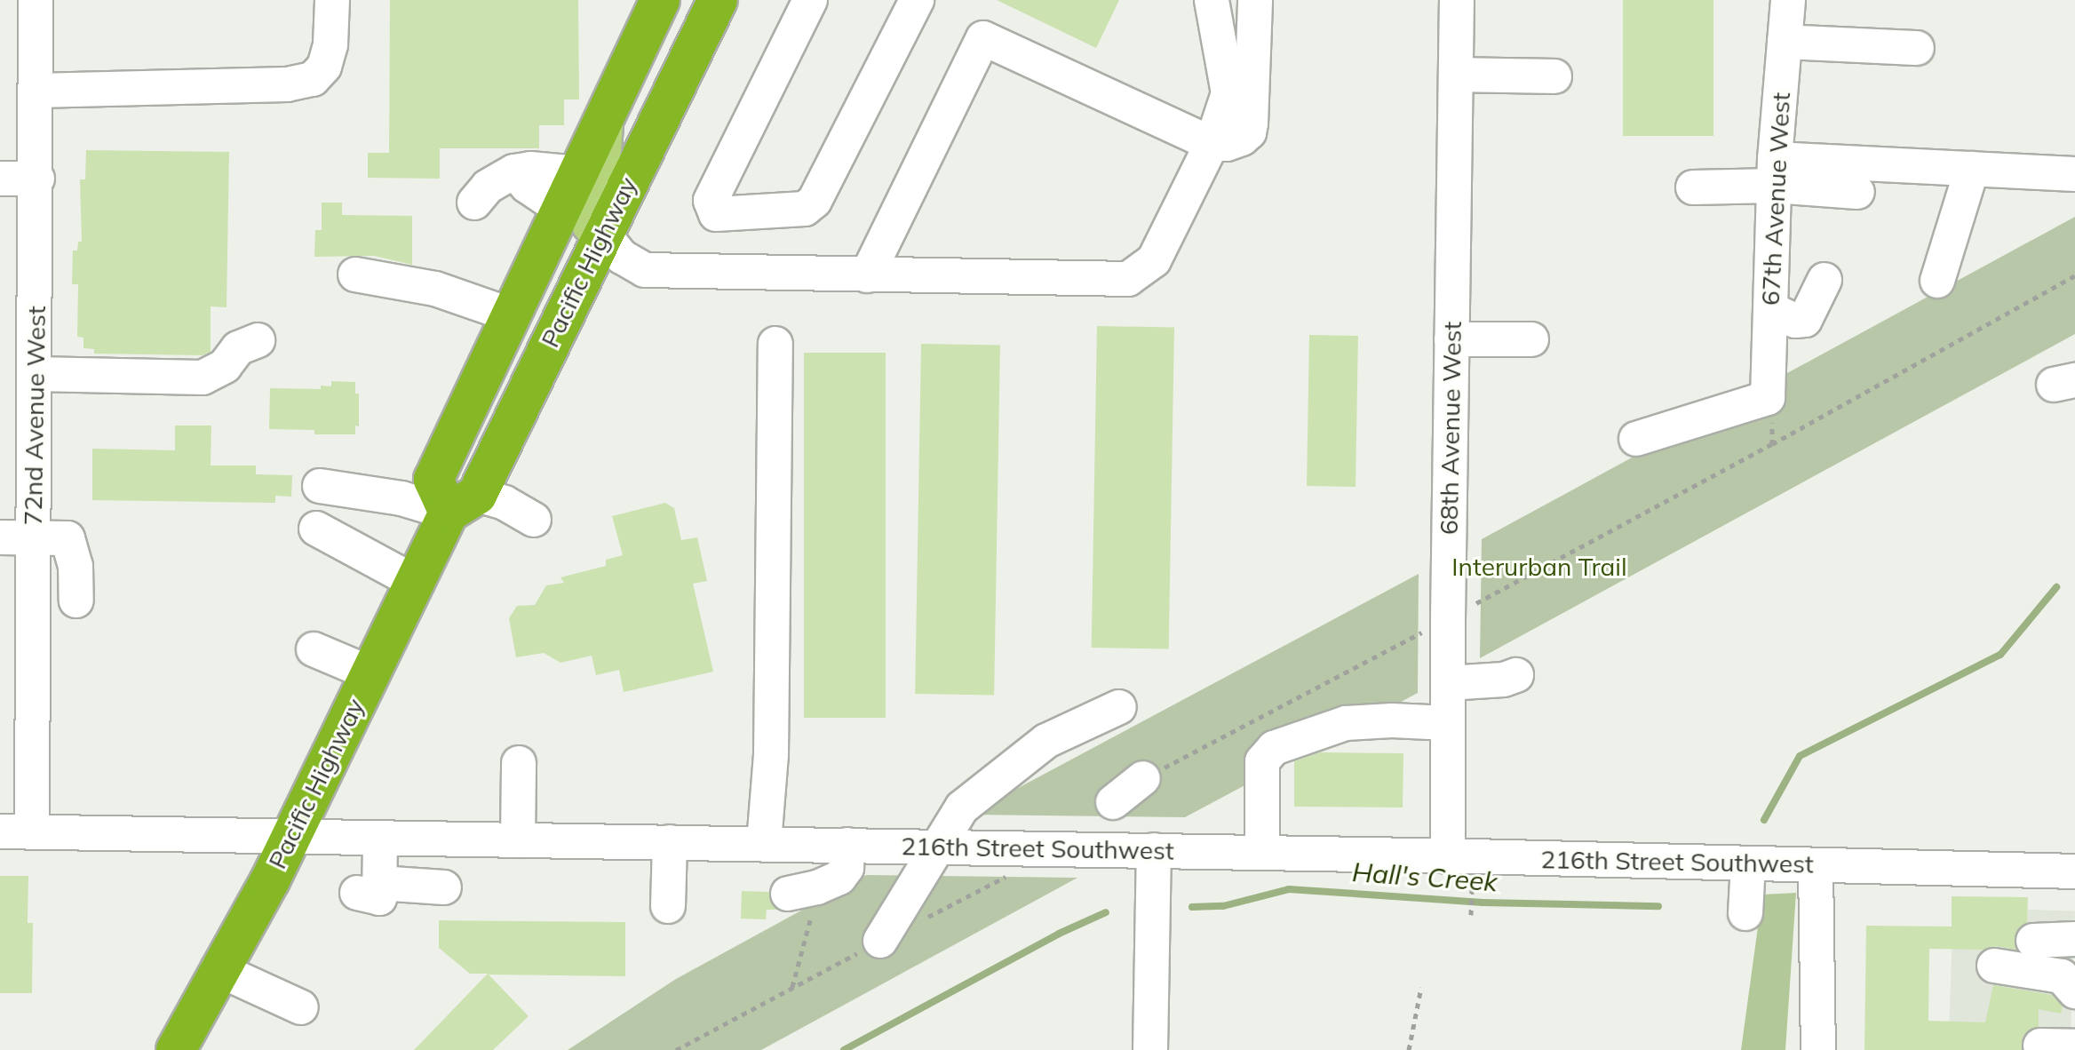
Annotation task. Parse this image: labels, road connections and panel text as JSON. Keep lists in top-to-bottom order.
{
  "streets": {
    "highway": ["Pacific Highway"],
    "street": [
      "67th Avenue West",
      "72nd Avenue West",
      "68th Avenue West",
      "216th Street Southwest"
    ]
  },
  "crossings": [
    ["Pacific Highway", "216th Street Southwest"],
    ["72nd Avenue West", "216th Street Southwest"],
    ["68th Avenue West", "216th Street Southwest"]
  ],
  "water": ["Hall's Creek"],
  "parks": ["Interurban Trail"]
}
